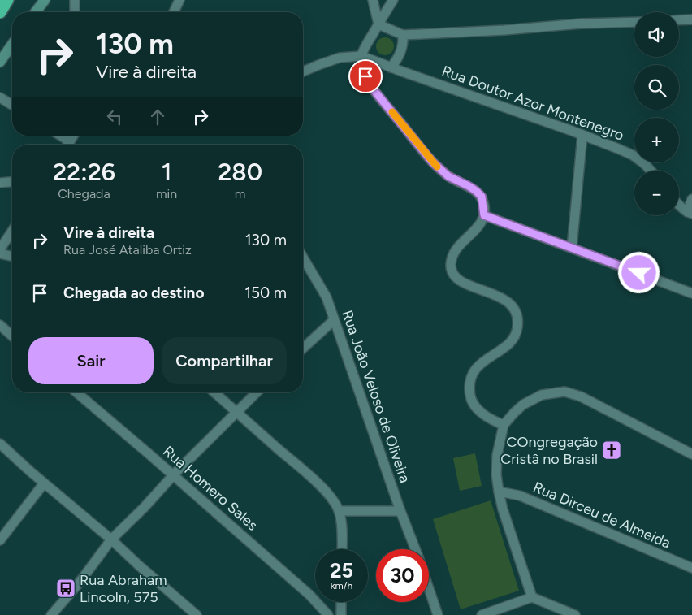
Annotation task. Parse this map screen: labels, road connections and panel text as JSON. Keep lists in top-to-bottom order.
{
  "streets": {
    "street": [
      "Rua Doutor Azor Montenegro",
      "Rua João Veloso de Oliveira",
      "Rua Homero Sales",
      "Rua Dirceu de Almeida"
    ]
  },
  "places": {
    "church": ["COngregação Cristâ no Brasil"],
    "bus stop": ["Rua Abraham Lincoln, 575"]
  },
  "page": {
    "map_buttons": ["+", "−"],
    "turn": ["130 m", "Vire à direita"],
    "eta": [
      "22:26",
      "Chegada",
      "1",
      "min",
      "280",
      "m"
    ],
    "list": [
      {
        "name": "Vire à direita",
        "note": "Rua José Ataliba Ortiz",
        "value": "130 m"
      },
      {
        "name": "Chegada ao destino",
        "value": "150 m"
      }
    ],
    "buttons": ["Sair", "Compartilhar"],
    "speed": "25 km/h",
    "limit": "30"
  }
}
